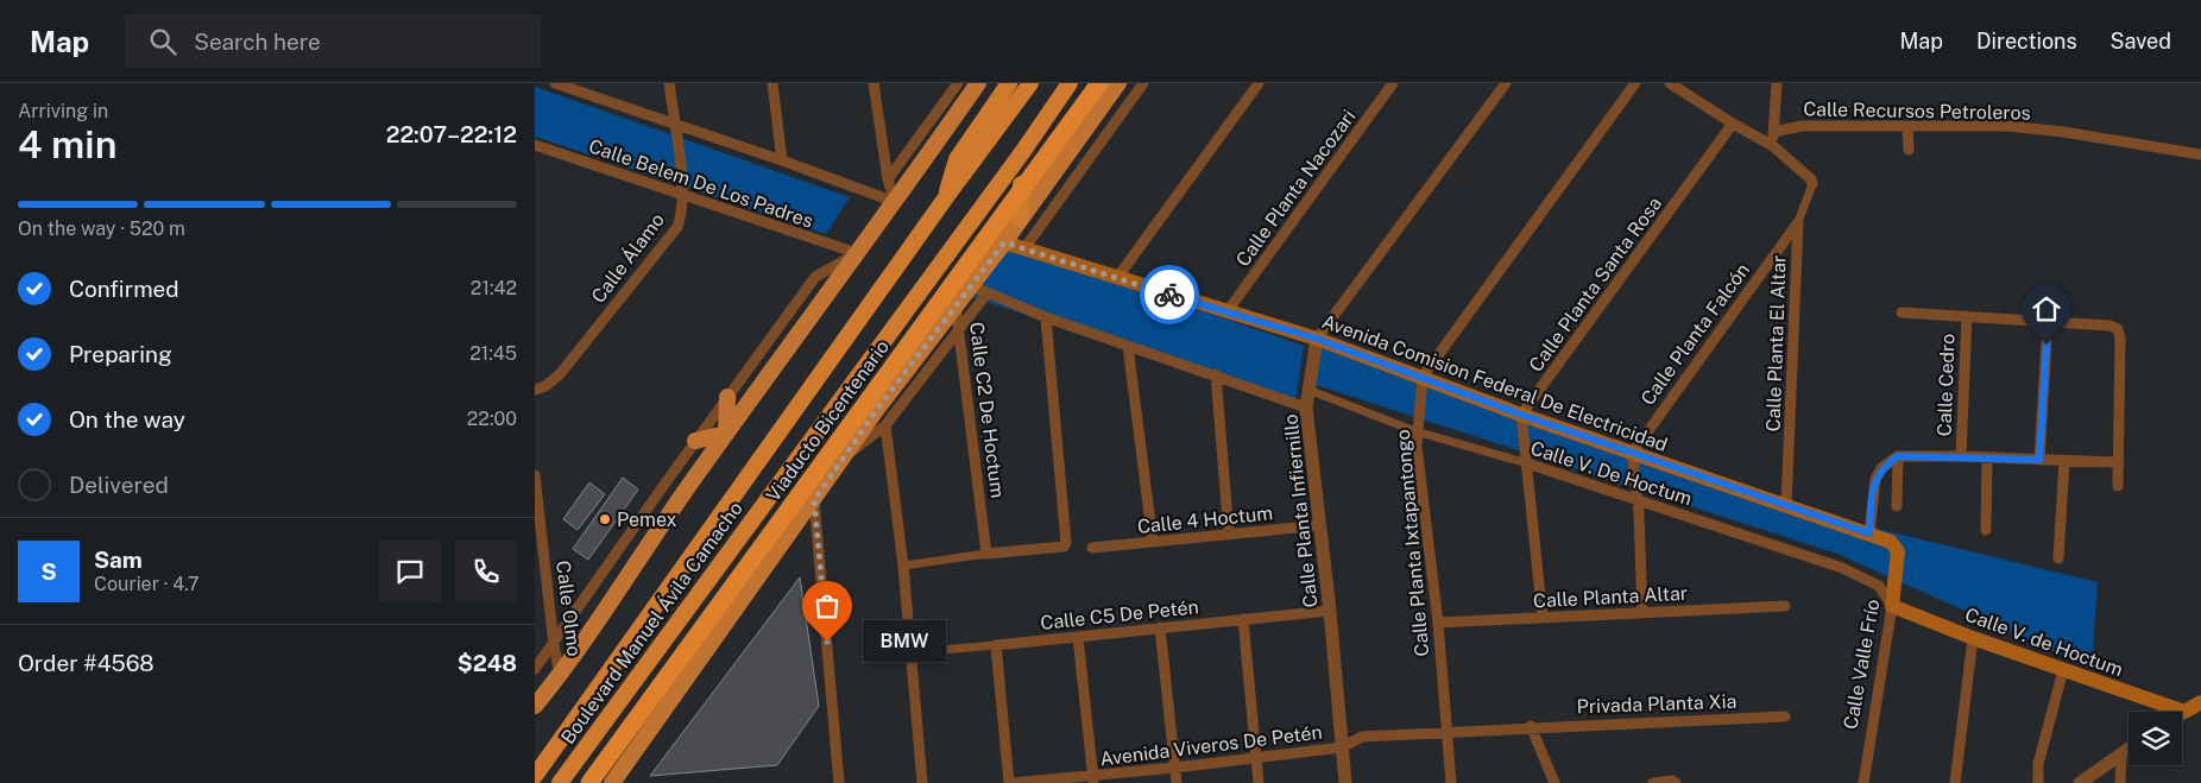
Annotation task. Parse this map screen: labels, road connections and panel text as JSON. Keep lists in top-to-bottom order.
{
  "streets": {
    "highway": ["Viaducto Bicentenario", "Boulevard Manuel Ávila Camacho"],
    "main road": ["Avenida Comision Federal De Electricidad", "Calle V. de Hoctum", "Calle Valle Frío"],
    "street": [
      "Calle Recursos Petroleros",
      "Calle Belem De Los Padres",
      "Calle Planta Nacozari",
      "Calle Álamo",
      "Calle Planta Santa Rosa",
      "Calle Planta Falcón",
      "Calle Planta El Altar",
      "Calle Cedro",
      "Calle C2 De Hoctum",
      "Calle V. De Hoctum",
      "Calle Planta Infiernillo",
      "Calle 4 Hoctum",
      "Calle Planta Ixtapantongo",
      "Calle Planta Altar",
      "Calle Olmo",
      "Calle C5 De Petén",
      "Privada Planta Xia",
      "Avenida Viveros De Petén"
    ]
  },
  "crossings": [
    ["Calle Belem De Los Padres", "Calle Álamo"],
    ["Calle Planta Nacozari", "Avenida Comision Federal De Electricidad"],
    ["Calle Planta Santa Rosa", "Avenida Comision Federal De Electricidad"],
    ["Calle Planta Falcón", "Calle Planta El Altar"],
    ["Calle Planta Falcón", "Avenida Comision Federal De Electricidad"],
    ["Calle Planta El Altar", "Avenida Comision Federal De Electricidad"],
    ["Avenida Comision Federal De Electricidad", "Calle Planta Infiernillo"],
    ["Avenida Comision Federal De Electricidad", "Calle Planta Ixtapantongo"],
    ["Avenida Comision Federal De Electricidad", "Calle Valle Frío"],
    ["Calle V. De Hoctum", "Calle Planta Infiernillo"],
    ["Calle V. De Hoctum", "Calle Planta Ixtapantongo"],
    ["Calle V. De Hoctum", "Calle V. de Hoctum"],
    ["Calle V. De Hoctum", "Calle Valle Frío"],
    ["Calle Planta Infiernillo", "Calle 4 Hoctum"],
    ["Calle Planta Infiernillo", "Calle C5 De Petén"],
    ["Calle Planta Infiernillo", "Avenida Viveros De Petén"],
    ["Calle Planta Ixtapantongo", "Calle Planta Altar"],
    ["Calle Planta Ixtapantongo", "Privada Planta Xia"],
    ["Calle Planta Ixtapantongo", "Avenida Viveros De Petén"],
    ["Calle V. de Hoctum", "Calle Valle Frío"],
    ["Privada Planta Xia", "Avenida Viveros De Petén"]
  ],
  "places": ["Pemex", "BMW"],
  "page": {
    "header": "Map",
    "search": "Search here",
    "nav": ["Map", "Directions", "Saved"],
    "heading": ["4 min", "Arriving in", "22:07–22:12"],
    "panel": [
      "Sam",
      "Courier · 4.7",
      "Order #4568",
      "$248"
    ],
    "bar": "On the way · 520 m",
    "list": [
      ["Confirmed", "21:42"],
      ["Preparing", "21:45"],
      ["On the way", "22:00"],
      "Delivered"
    ],
    "round": "S",
    "bubble": "BMW"
  }
}
